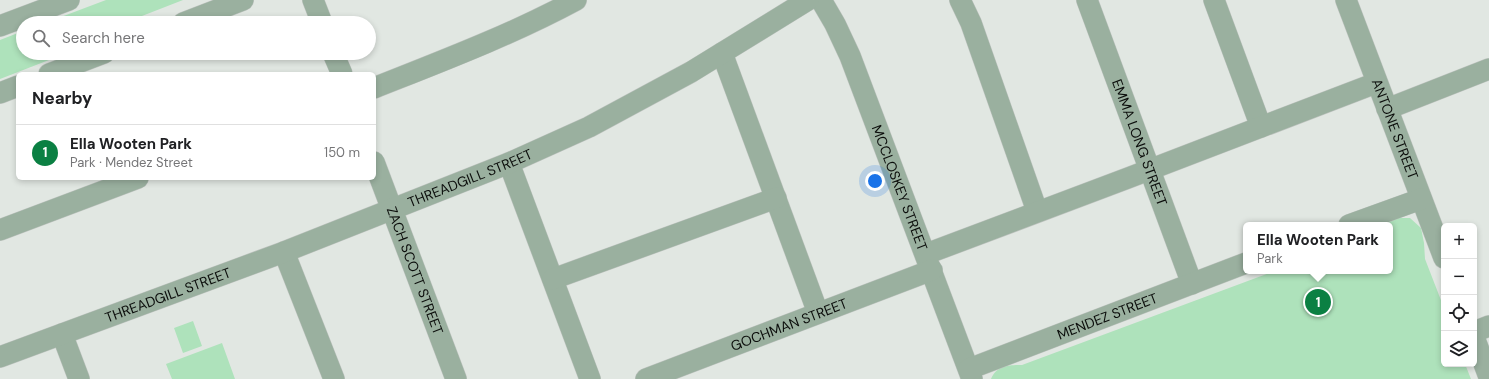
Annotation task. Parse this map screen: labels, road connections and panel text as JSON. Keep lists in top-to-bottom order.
{
  "streets": {
    "street": [
      "ANTONE STREET",
      "EMMA LONG STREET",
      "THREADGILL STREET",
      "MCCLOSKEY STREET",
      "ZACH SCOTT STREET",
      "MENDEZ STREET",
      "GOCHMAN STREET"
    ]
  },
  "crossings": [
    ["ANTONE STREET", "GOCHMAN STREET"],
    ["EMMA LONG STREET", "MENDEZ STREET"],
    ["EMMA LONG STREET", "GOCHMAN STREET"],
    ["THREADGILL STREET", "ZACH SCOTT STREET"],
    ["MCCLOSKEY STREET", "MENDEZ STREET"],
    ["MCCLOSKEY STREET", "GOCHMAN STREET"]
  ],
  "page": {
    "search": "Search here",
    "heading": "Nearby",
    "list": [
      {
        "mark": "1",
        "name": "Ella Wooten Park",
        "note": "Park · Mendez Street",
        "value": "150 m"
      }
    ],
    "popup": ["Ella Wooten Park", "Park"],
    "map_buttons": ["+", "−"],
    "pins": "1"
  }
}
